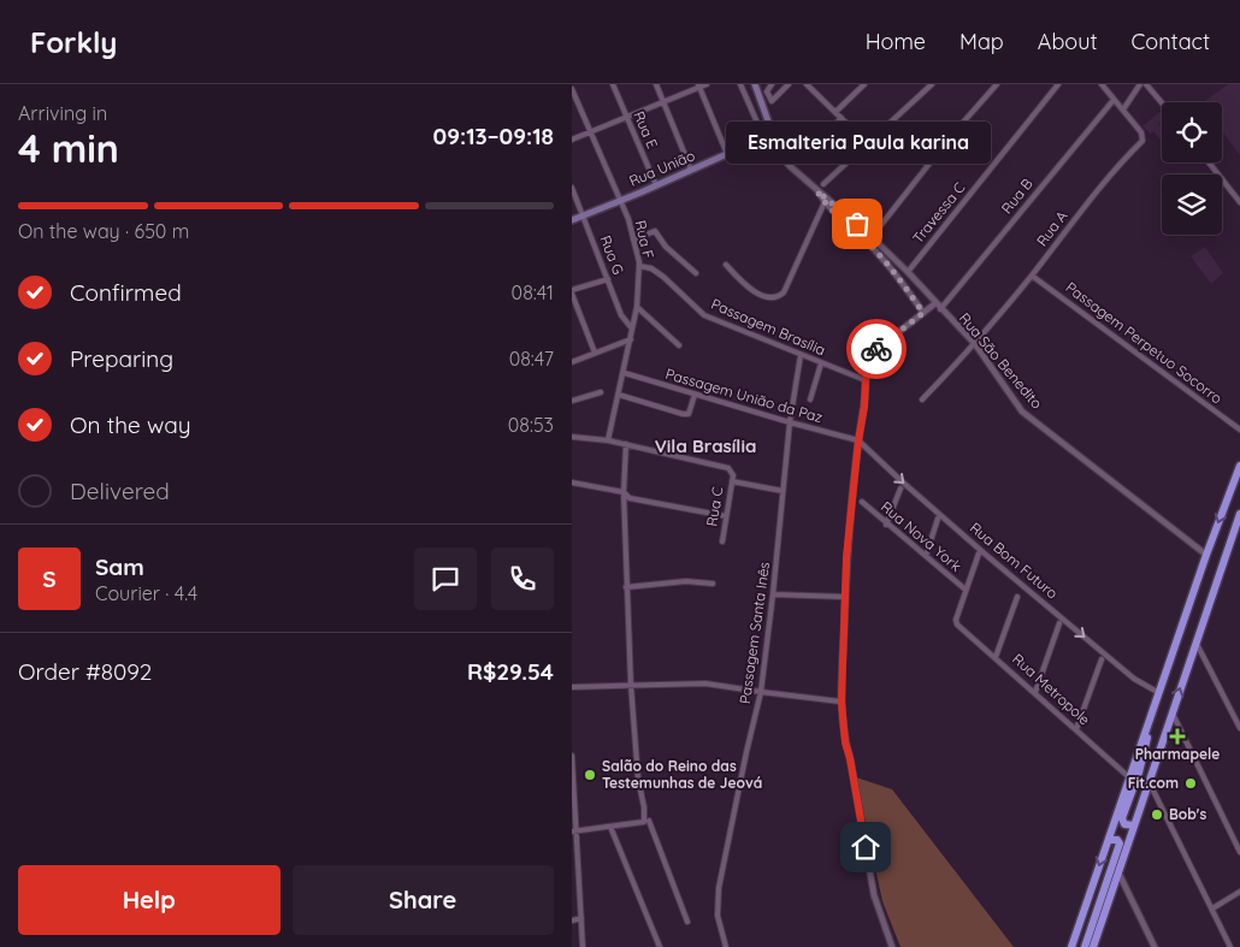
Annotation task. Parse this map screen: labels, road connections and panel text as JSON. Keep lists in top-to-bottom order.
{
  "streets": {
    "main road": ["Rua União"],
    "street": [
      "Rua E",
      "Rua B",
      "Travessa C",
      "Rua A",
      "Rua F",
      "Rua G",
      "Passagem Brasília",
      "Passagem Perpetuo Socorro",
      "Rua São Benedito",
      "Passagem União da Paz",
      "Rua C",
      "Rua Nova York",
      "Rua Bom Futuro",
      "Passagem Santa Inês",
      "Rua Metropole"
    ]
  },
  "crossings": [
    ["Rua E", "Rua União"],
    ["Rua União", "Rua F"],
    ["Rua União", "Rua G"],
    ["Rua B", "Rua São Benedito"],
    ["Travessa C", "Rua São Benedito"],
    ["Rua A", "Passagem Perpetuo Socorro"],
    ["Rua A", "Rua São Benedito"],
    ["Rua F", "Rua G"],
    ["Rua F", "Passagem Brasília"],
    ["Rua F", "Passagem União da Paz"],
    ["Passagem Brasília", "Passagem Santa Inês"],
    ["Passagem União da Paz", "Rua Bom Futuro"],
    ["Passagem União da Paz", "Passagem Santa Inês"],
    ["Rua Nova York", "Rua Metropole"]
  ],
  "one_way": ["Rua Bom Futuro"],
  "districts": ["Vila Brasília"],
  "places": {
    "other": [
      "Esmalteria Paula karina",
      "Salão do Reino das Testemunhas de Jeová",
      "Fit.com",
      "Bob's"
    ],
    "health": ["Pharmapele"]
  },
  "page": {
    "header": "Forkly",
    "nav": [
      "Home",
      "Map",
      "About",
      "Contact"
    ],
    "heading": ["4 min", "Arriving in", "09:13–09:18"],
    "panel": [
      "Sam",
      "Courier · 4.4",
      "Order #8092",
      "R$29.54"
    ],
    "bubble": "Esmalteria Paula karina",
    "bar": "On the way · 650 m",
    "list": [
      ["Confirmed", "08:41"],
      ["Preparing", "08:47"],
      ["On the way", "08:53"],
      "Delivered"
    ],
    "round": "S",
    "buttons": ["Help", "Share"]
  }
}
